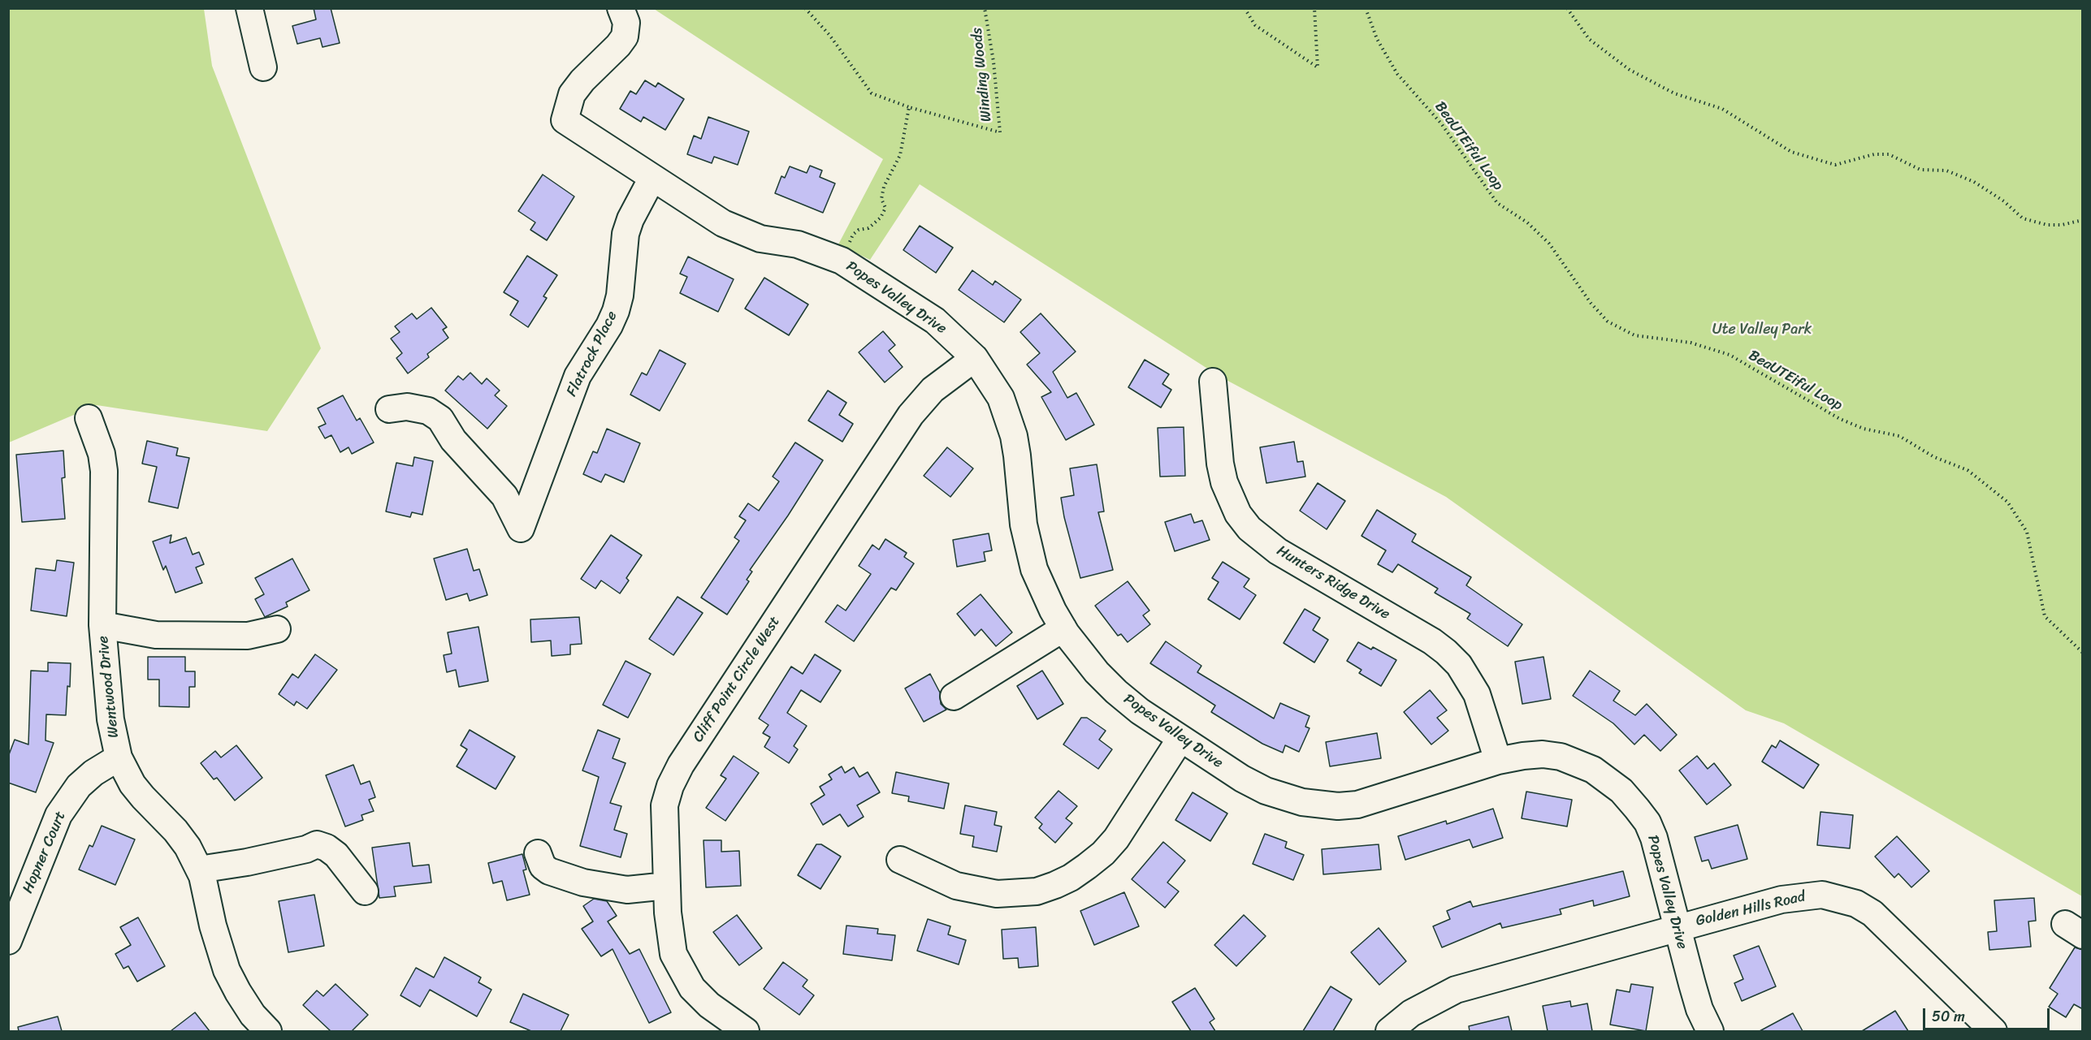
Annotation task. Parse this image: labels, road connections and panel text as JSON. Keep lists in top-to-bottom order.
{
  "streets": {
    "street": [
      "Popes Valley Drive",
      "Flatrock Place",
      "Hunters Ridge Drive",
      "Cliff Point Circle West",
      "Wentwood Drive",
      "Hopner Court",
      "Golden Hills Road"
    ],
    "path": ["Winding Woods", "BeaUTEiful Loop"]
  },
  "crossings": [
    ["Popes Valley Drive", "Flatrock Place"],
    ["Popes Valley Drive", "Hunters Ridge Drive"],
    ["Popes Valley Drive", "Cliff Point Circle West"],
    ["Popes Valley Drive", "Golden Hills Road"],
    ["Wentwood Drive", "Hopner Court"]
  ],
  "parks": ["Ute Valley Park"],
  "scale_bar": "50 m"
}
